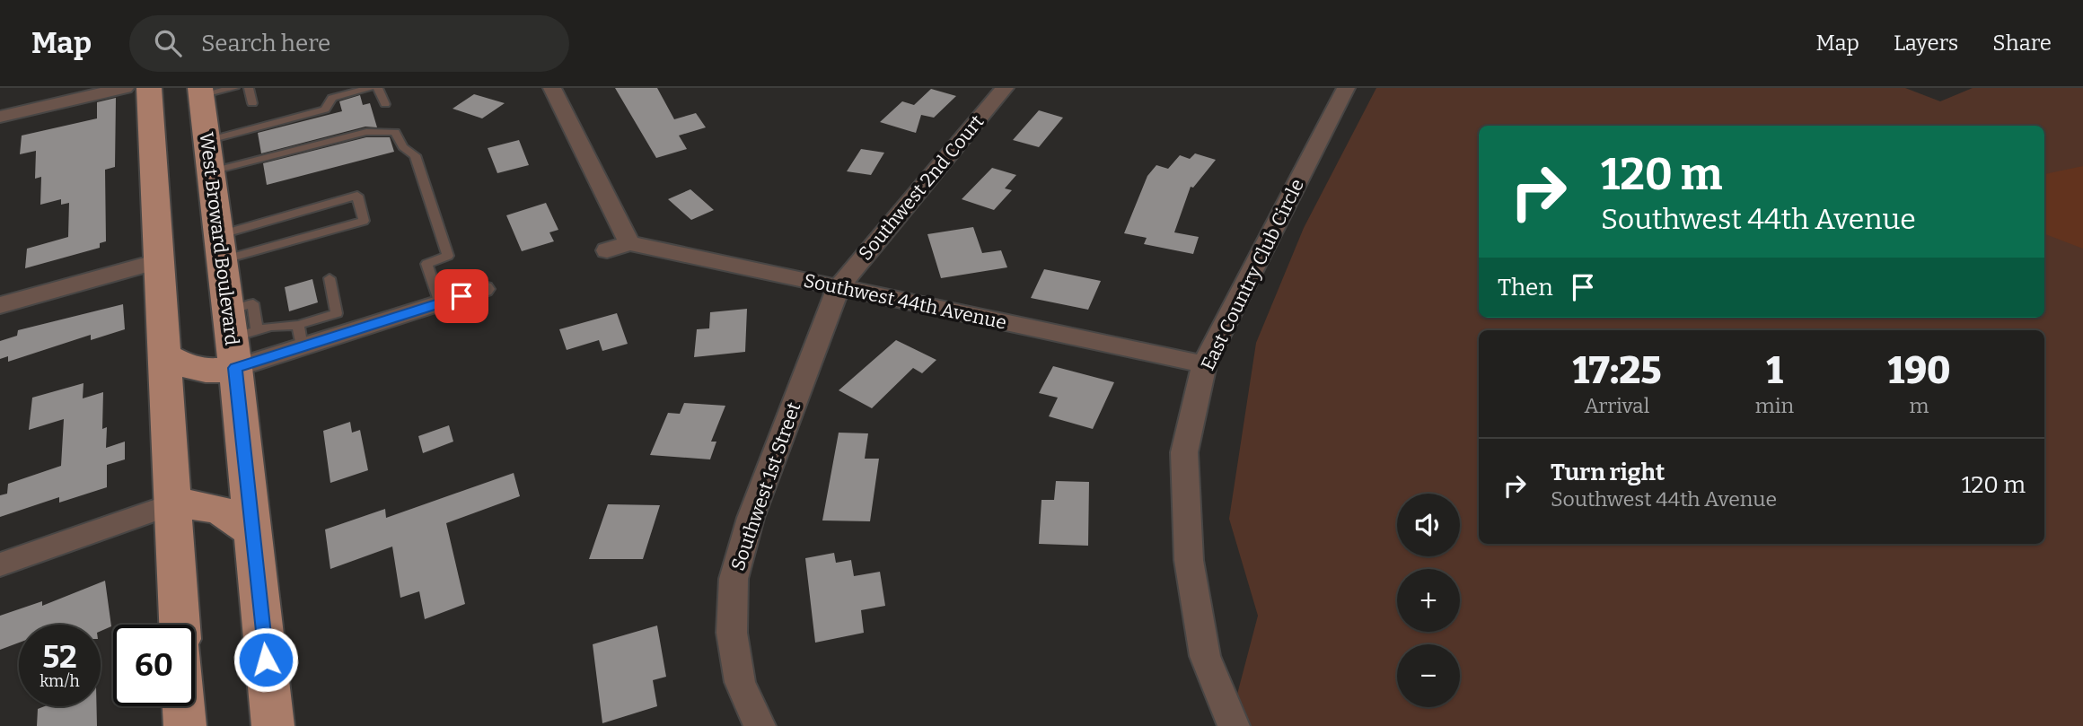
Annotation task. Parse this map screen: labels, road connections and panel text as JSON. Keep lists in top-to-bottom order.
{
  "streets": {
    "main road": ["West Broward Boulevard"],
    "street": [
      "Southwest 2nd Court",
      "East Country Club Circle",
      "Southwest 44th Avenue",
      "Southwest 1st Street"
    ]
  },
  "crossings": [
    ["Southwest 2nd Court", "Southwest 44th Avenue"],
    ["Southwest 2nd Court", "Southwest 1st Street"],
    ["East Country Club Circle", "Southwest 44th Avenue"],
    ["Southwest 44th Avenue", "Southwest 1st Street"]
  ],
  "page": {
    "header": "Map",
    "search": "Search here",
    "nav": ["Map", "Layers", "Share"],
    "turn": ["120 m", "Southwest 44th Avenue"],
    "then": "Then",
    "eta": [
      "17:25",
      "Arrival",
      "1",
      "min",
      "190",
      "m"
    ],
    "list": [
      {
        "name": "Turn right",
        "note": "Southwest 44th Avenue",
        "value": "120 m"
      }
    ],
    "map_buttons": ["+", "−"],
    "speed": "52 km/h",
    "limit": "60"
  }
}
